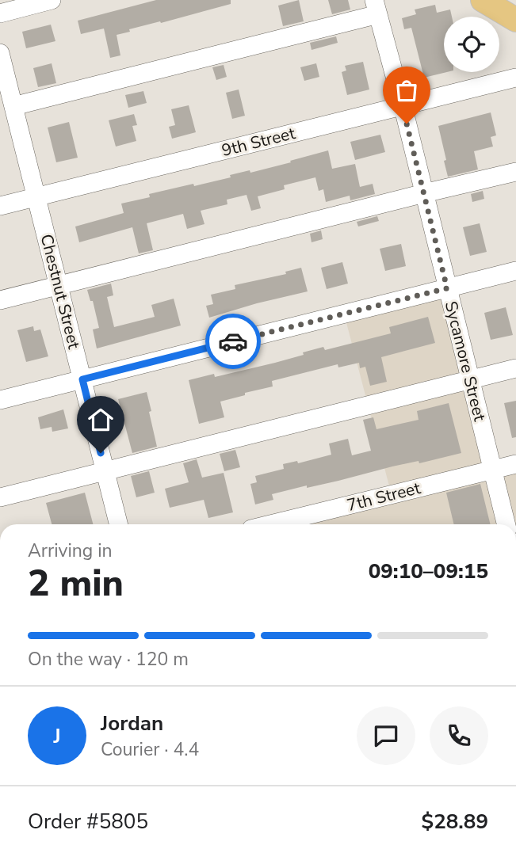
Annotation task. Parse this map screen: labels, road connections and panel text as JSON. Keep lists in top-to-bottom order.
{
  "streets": {
    "street": [
      "9th Street",
      "Chestnut Street",
      "Sycamore Street",
      "7th Street"
    ]
  },
  "crossings": [
    ["9th Street", "Chestnut Street"],
    ["9th Street", "Sycamore Street"],
    ["Sycamore Street", "7th Street"]
  ],
  "page": {
    "heading": ["2 min", "Arriving in", "09:10–09:15"],
    "panel": [
      "Jordan",
      "Courier · 4.4",
      "Order #5805",
      "$28.89"
    ],
    "bar": "On the way · 120 m",
    "round": "J"
  }
}
